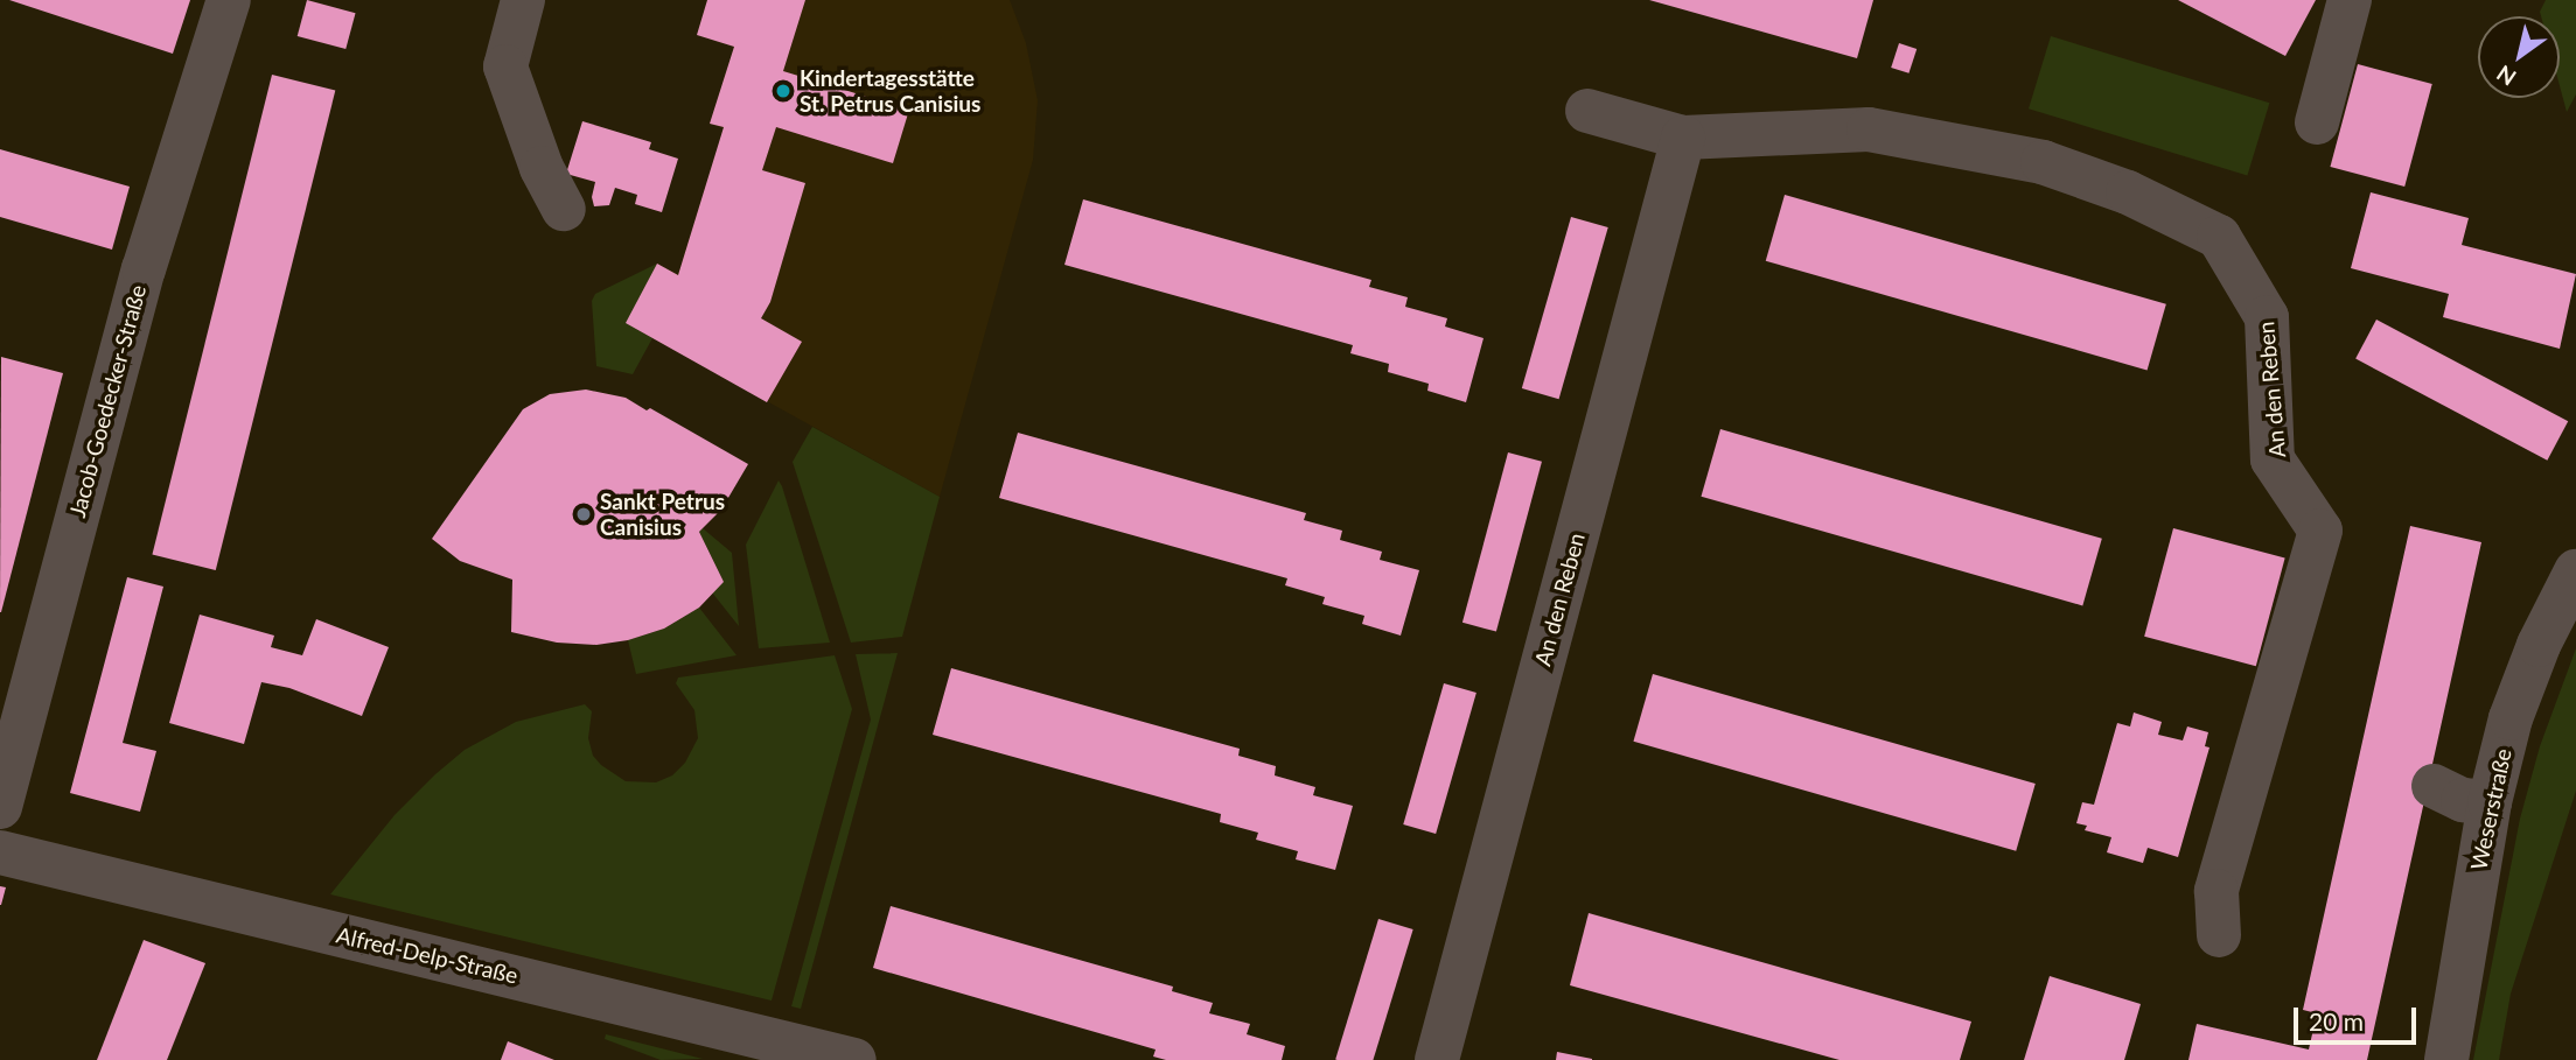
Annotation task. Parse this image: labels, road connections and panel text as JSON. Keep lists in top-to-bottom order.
{
  "streets": {
    "street": [
      "An den Reben",
      "Jacob-Goedecker-Straße",
      "Weserstraße",
      "Alfred-Delp-Straße"
    ]
  },
  "places": ["Kindertagesstätte St. Petrus Canisius", "Sankt Petrus Canisius"],
  "scale_bar": "20 m",
  "north": "bottom left"
}
